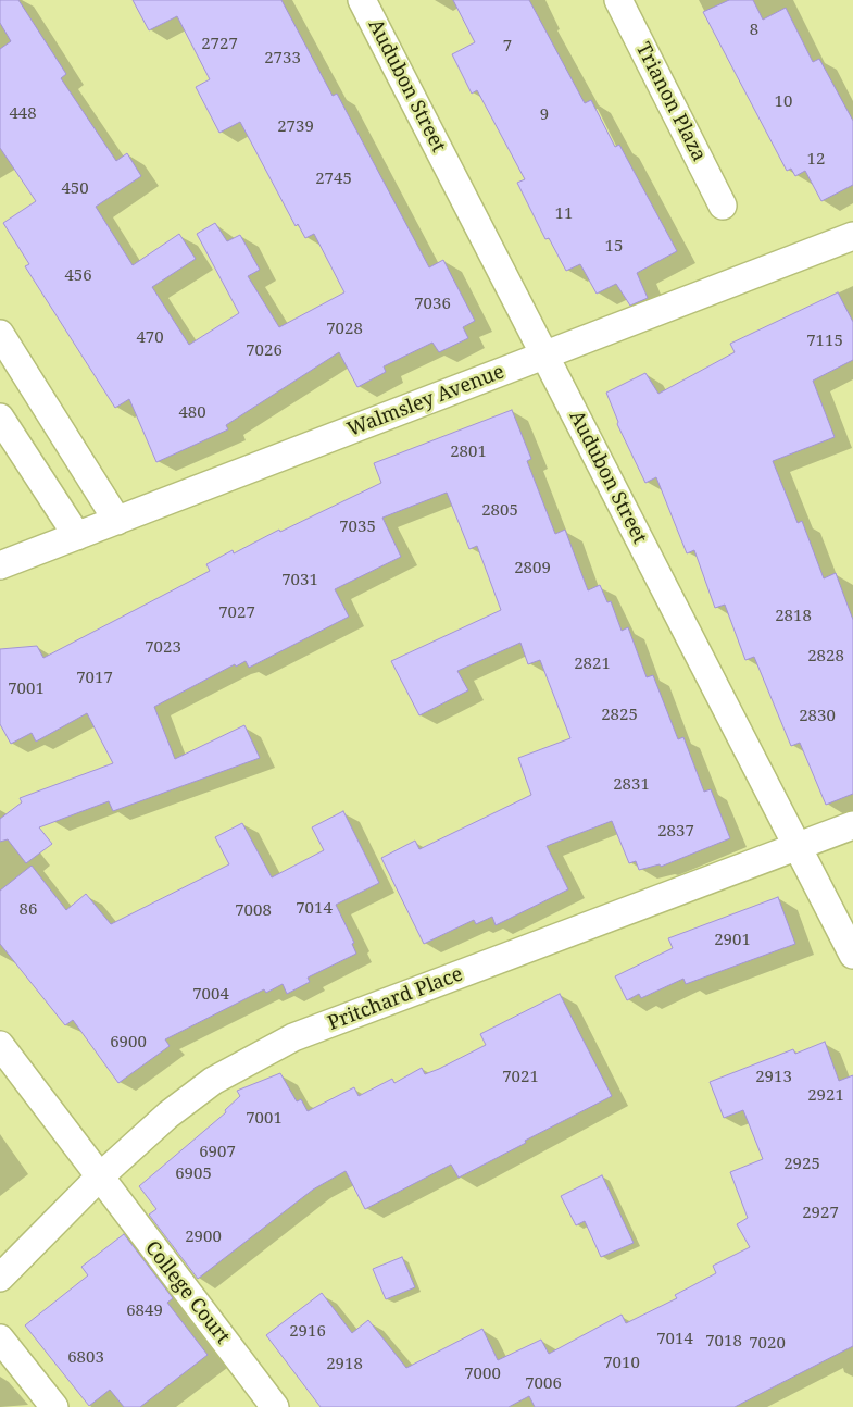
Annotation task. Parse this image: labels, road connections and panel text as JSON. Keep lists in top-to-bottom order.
{
  "streets": {
    "street": [
      "Audubon Street",
      "Trianon Plaza",
      "Walmsley Avenue",
      "Pritchard Place",
      "College Court"
    ]
  },
  "crossings": [
    ["Audubon Street", "Walmsley Avenue"],
    ["Audubon Street", "Pritchard Place"],
    ["Pritchard Place", "College Court"]
  ],
  "house_numbers": [
    "8",
    "2727",
    "7",
    "2733",
    "10",
    "448",
    "9",
    "2739",
    "12",
    "2745",
    "450",
    "11",
    "15",
    "456",
    "7036",
    "7028",
    "470",
    "7115",
    "7026",
    "480",
    "2801",
    "2805",
    "7035",
    "2809",
    "7031",
    "7027",
    "2818",
    "7023",
    "2828",
    "2821",
    "7017",
    "7001",
    "2825",
    "2830",
    "2831",
    "2837",
    "7014",
    "86",
    "7008",
    "2901",
    "7004",
    "6900",
    "7021",
    "2913",
    "2921",
    "7001",
    "6907",
    "2925",
    "6905",
    "2927",
    "2900",
    "6849",
    "2916",
    "7014",
    "7018",
    "7020",
    "6803",
    "7010",
    "2918",
    "7000",
    "7006"
  ]
}
